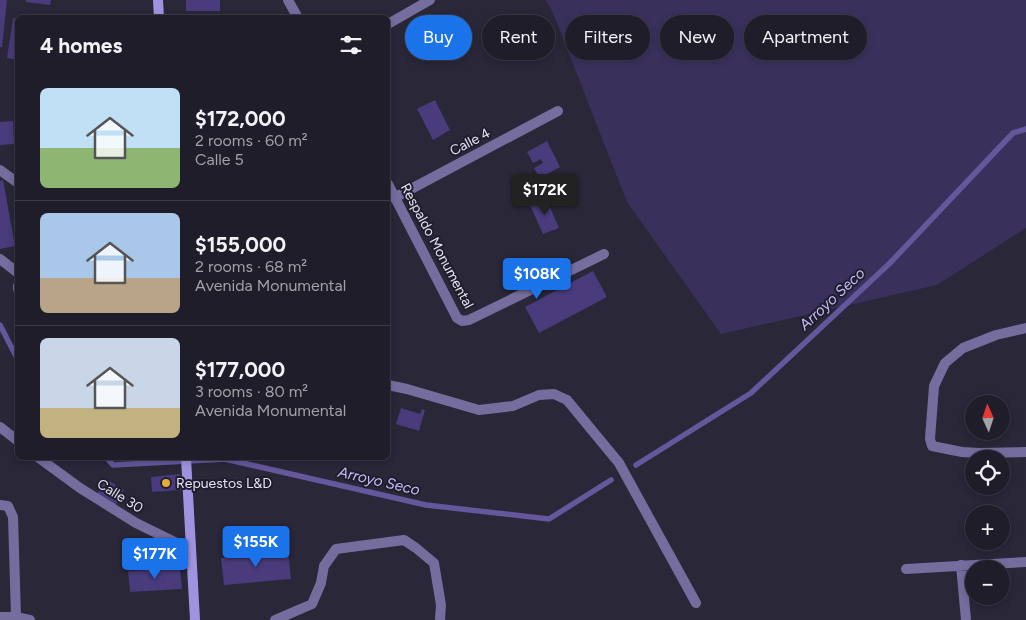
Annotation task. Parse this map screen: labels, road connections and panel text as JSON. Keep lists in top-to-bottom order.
{
  "streets": {
    "street": ["Calle 4", "Respaldo Monumental", "Calle 30"]
  },
  "crossings": [
    ["Calle 4", "Respaldo Monumental"]
  ],
  "water": ["Arroyo Seco"],
  "places": ["Repuestos L&D"],
  "north": "top",
  "page": {
    "chip": [
      "Buy",
      "Rent",
      "Filters",
      "New",
      "Apartment"
    ],
    "heading": "4 homes",
    "list": [
      {
        "name": "$172,000",
        "note": "2 rooms · 60 m² · Calle 5"
      },
      {
        "name": "$155,000",
        "note": "2 rooms · 68 m² · Avenida Monumental"
      },
      {
        "name": "$177,000",
        "note": "3 rooms · 80 m² · Avenida Monumental"
      }
    ],
    "price": [
      "$172K",
      "$108K",
      "$155K",
      "$177K"
    ],
    "map_buttons": ["+", "−"]
  }
}
